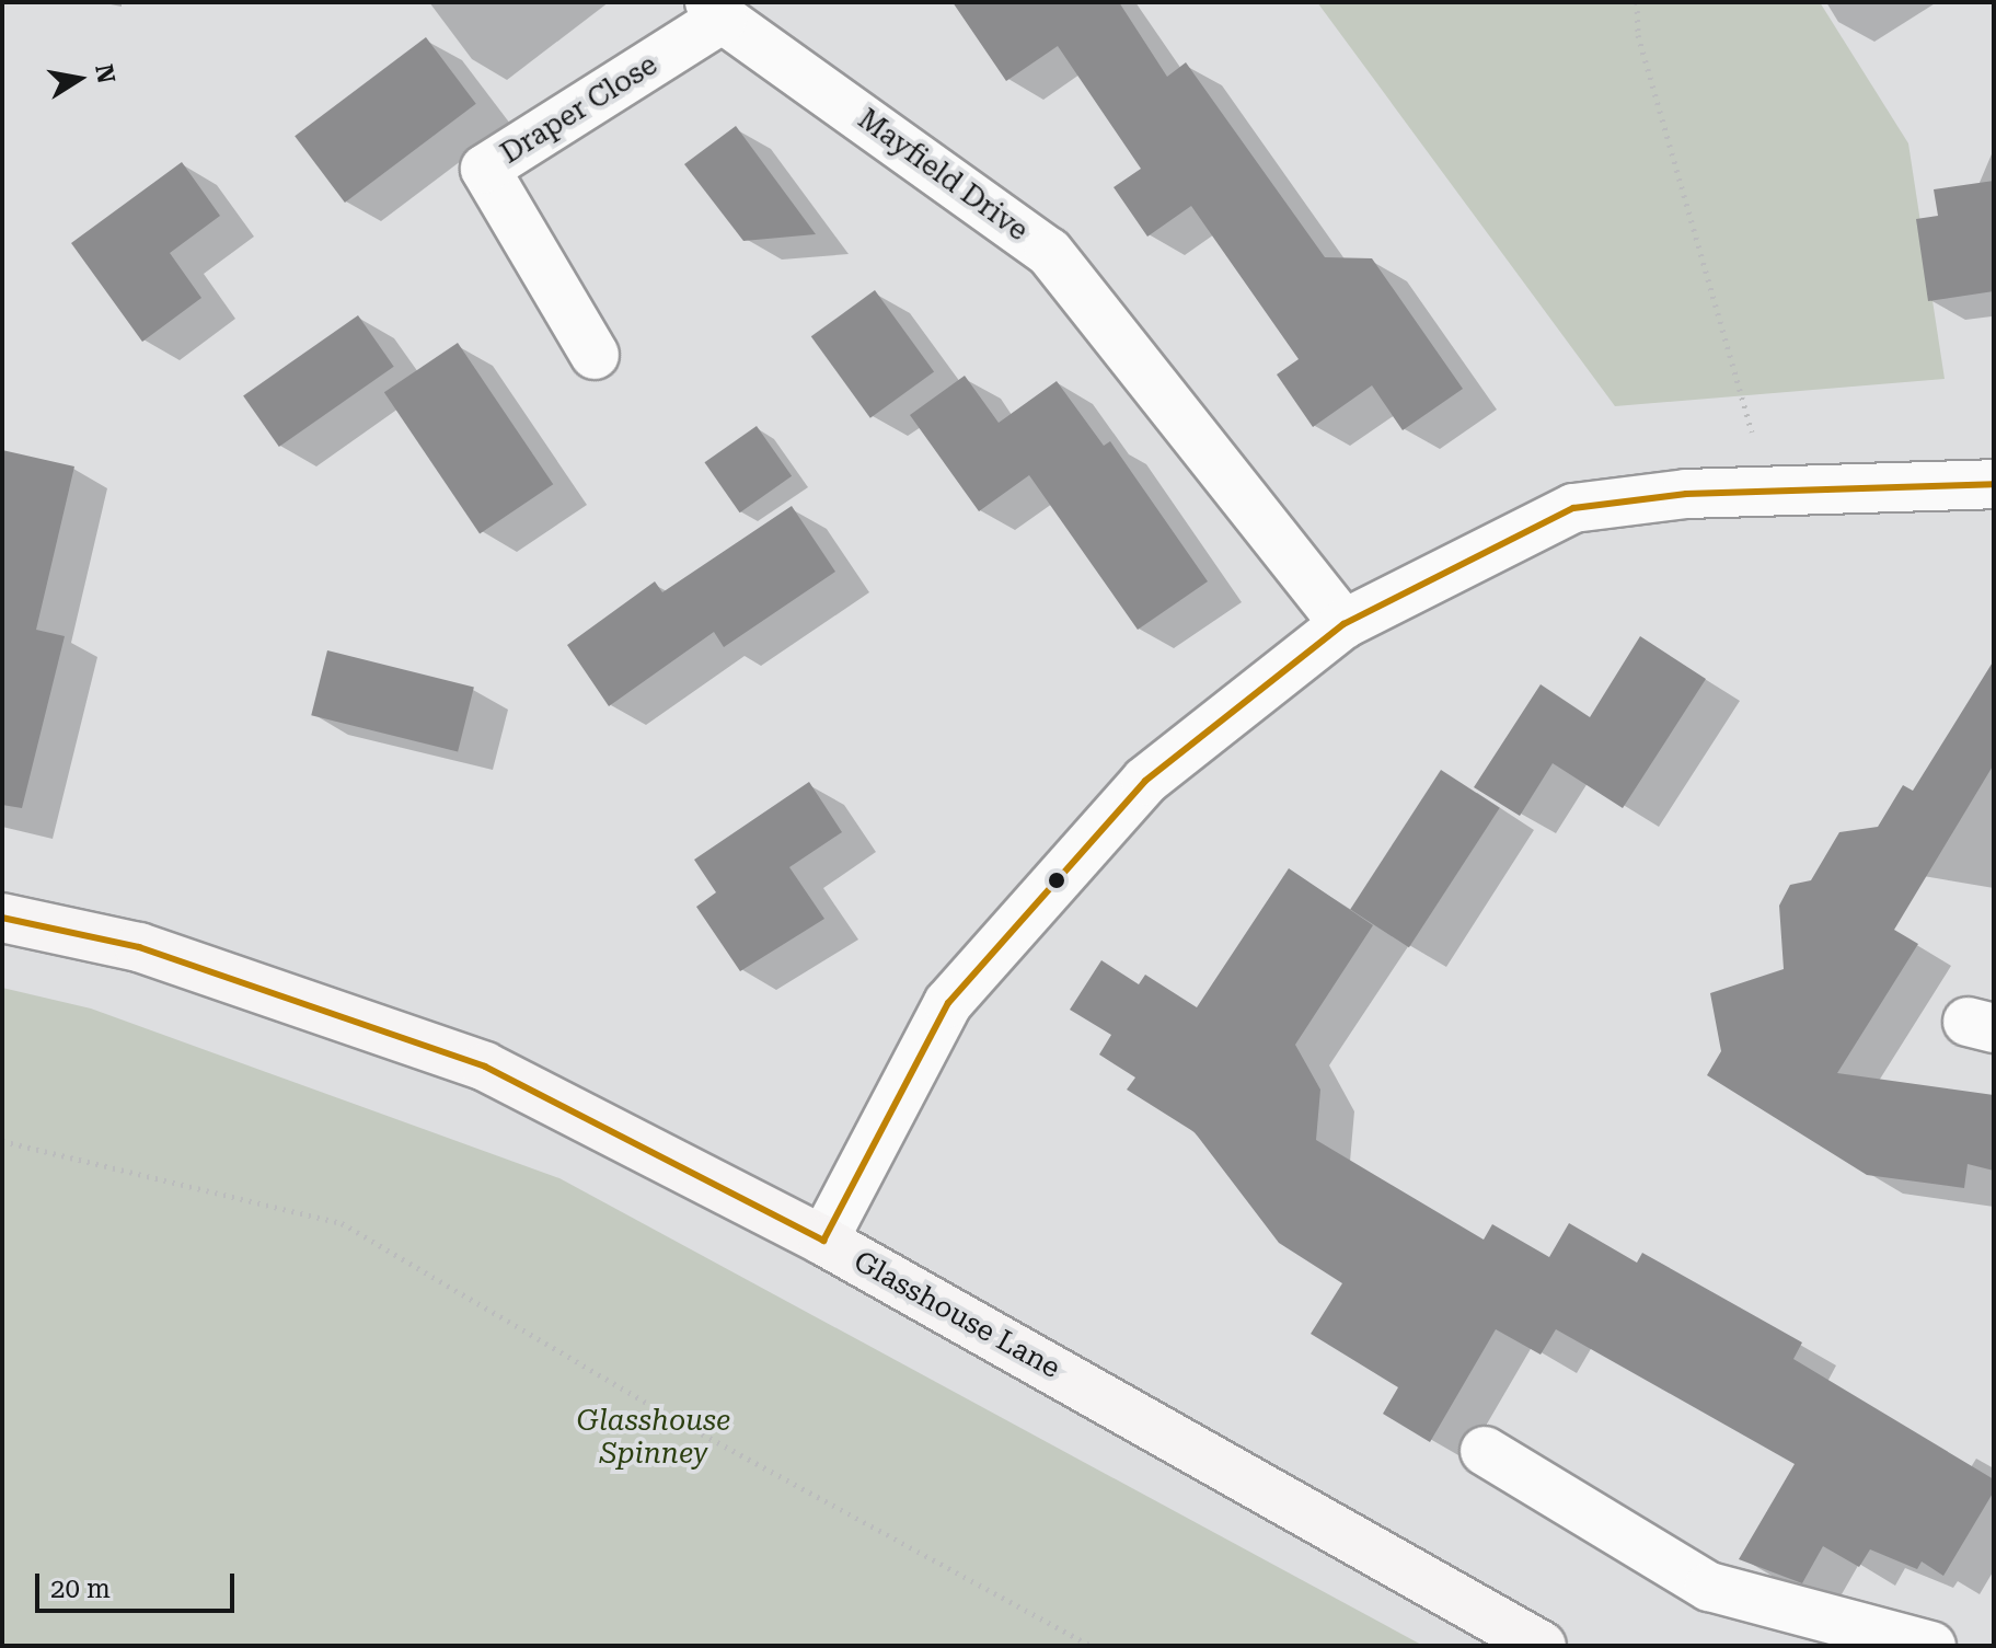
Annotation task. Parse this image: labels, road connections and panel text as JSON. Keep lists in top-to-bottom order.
{
  "streets": {
    "street": ["Draper Close", "Mayfield Drive", "Glasshouse Lane"]
  },
  "crossings": [
    ["Draper Close", "Mayfield Drive"]
  ],
  "parks": ["Glasshouse Spinney"],
  "scale_bar": "20 m",
  "north": "right"
}
